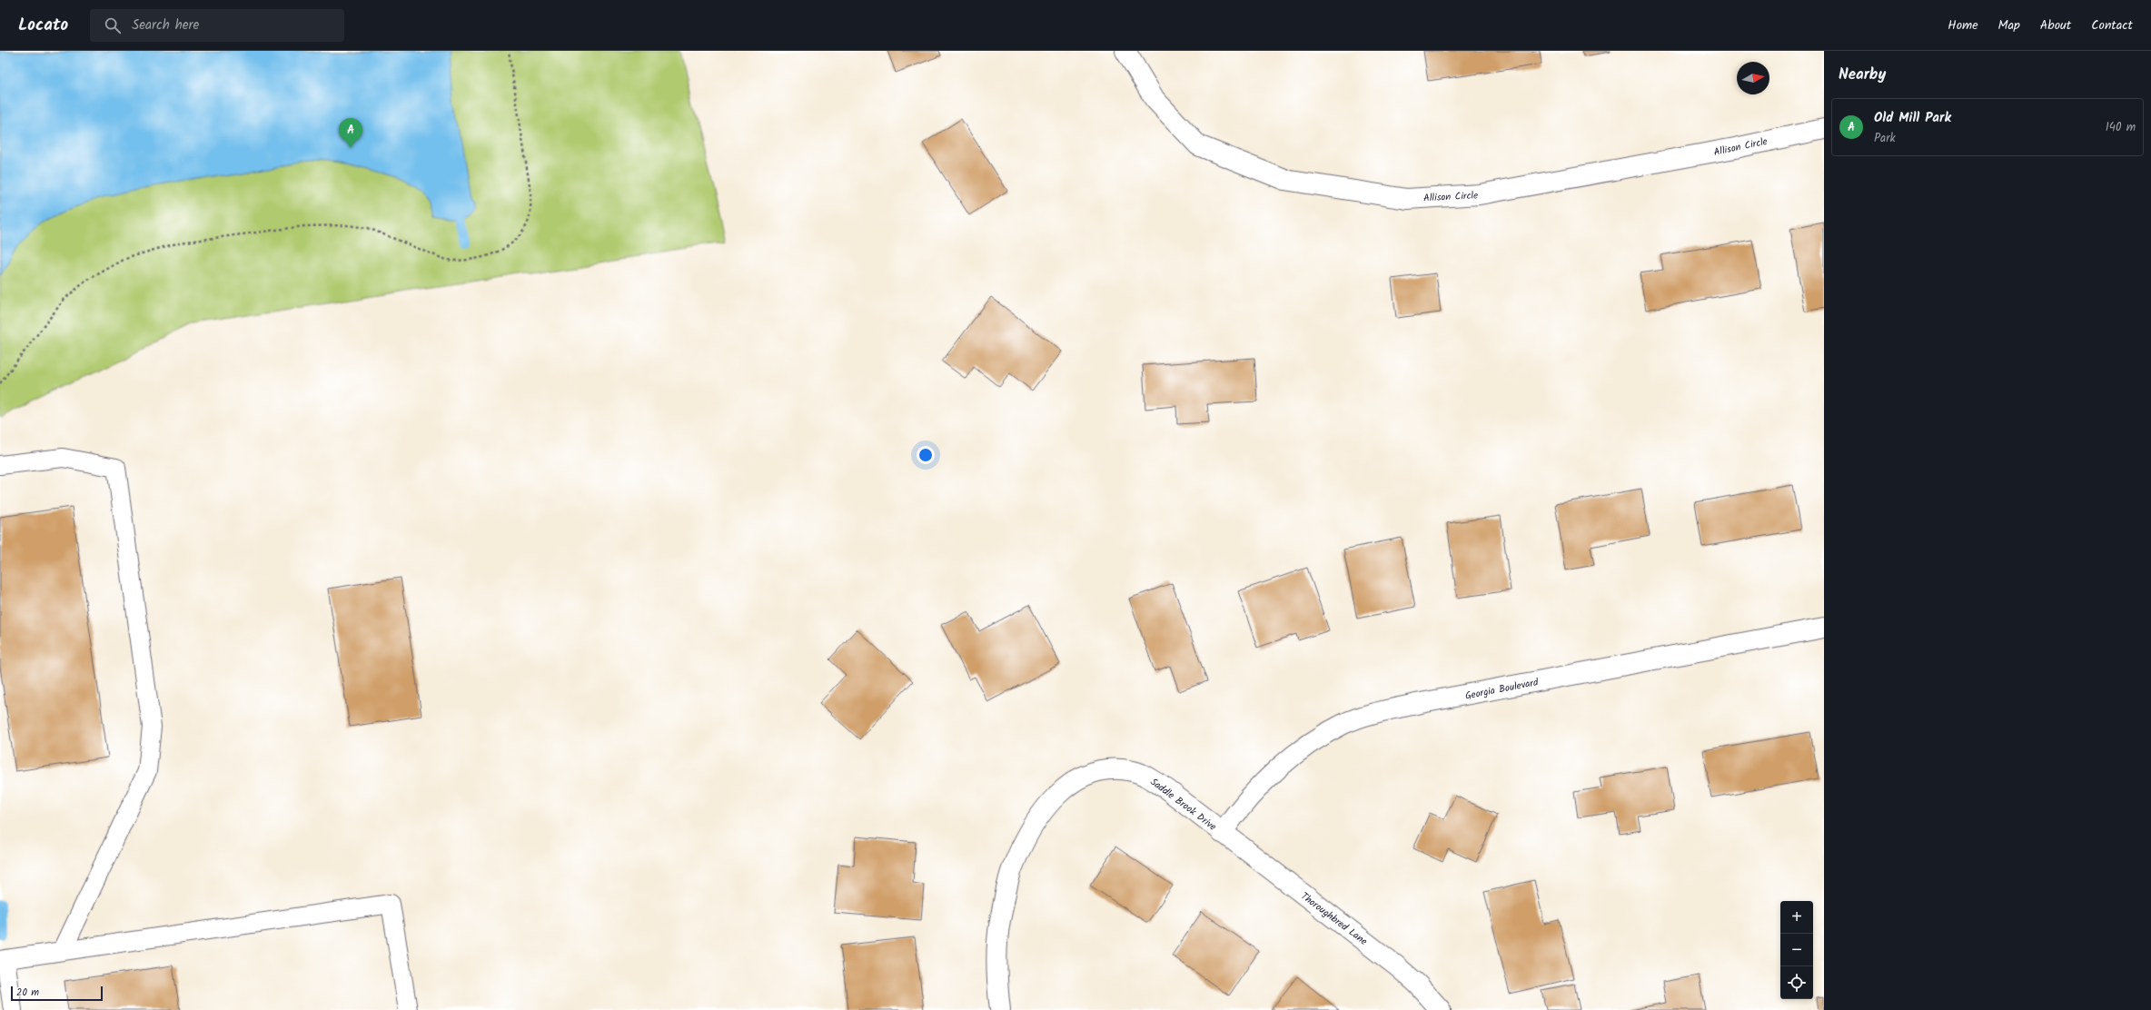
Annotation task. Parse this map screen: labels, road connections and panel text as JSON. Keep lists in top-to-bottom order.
{
  "streets": {
    "street": [
      "Allison Circle",
      "Georgia Boulevard",
      "Saddle Brook Drive",
      "Thoroughbred Lane"
    ]
  },
  "crossings": [
    ["Georgia Boulevard", "Saddle Brook Drive"],
    ["Georgia Boulevard", "Thoroughbred Lane"],
    ["Saddle Brook Drive", "Thoroughbred Lane"]
  ],
  "scale_bar": "20 m",
  "north": "right",
  "page": {
    "header": "Locato",
    "search": "Search here",
    "nav": [
      "Home",
      "Map",
      "About",
      "Contact"
    ],
    "heading": "Nearby",
    "list": [
      {
        "mark": "A",
        "name": "Old Mill Park",
        "note": "Park",
        "value": "140 m"
      }
    ],
    "pins": "A",
    "map_buttons": ["+", "−"],
    "scale": "20 m"
  }
}
